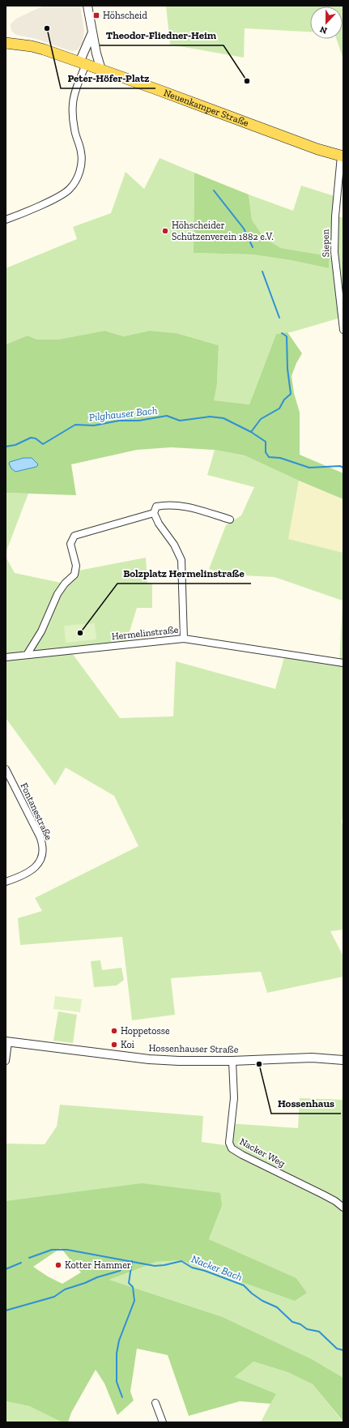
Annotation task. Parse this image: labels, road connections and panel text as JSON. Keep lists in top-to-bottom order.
{
  "streets": {
    "main road": ["Neuenkamper Straße"],
    "street": [
      "Siepen",
      "Hermelinstraße",
      "Fontanestraße",
      "Hossenhauser Straße",
      "Nacker Weg"
    ]
  },
  "crossings": [
    ["Neuenkamper Straße", "Siepen"],
    ["Hossenhauser Straße", "Nacker Weg"]
  ],
  "water": ["Pilghauser Bach", "Nacker Bach"],
  "places": {
    "transit": ["Höhscheid"],
    "other": [
      "Peter-Höfer-Platz",
      "Theodor-Fliedner-Heim",
      "Höhscheider Schützenverein 1882 e.V.",
      "Bolzplatz Hermelinstraße",
      "Hoppetosse",
      "Koi",
      "Hossenhaus",
      "Kotter Hammer"
    ]
  },
  "north": "bottom"
}
